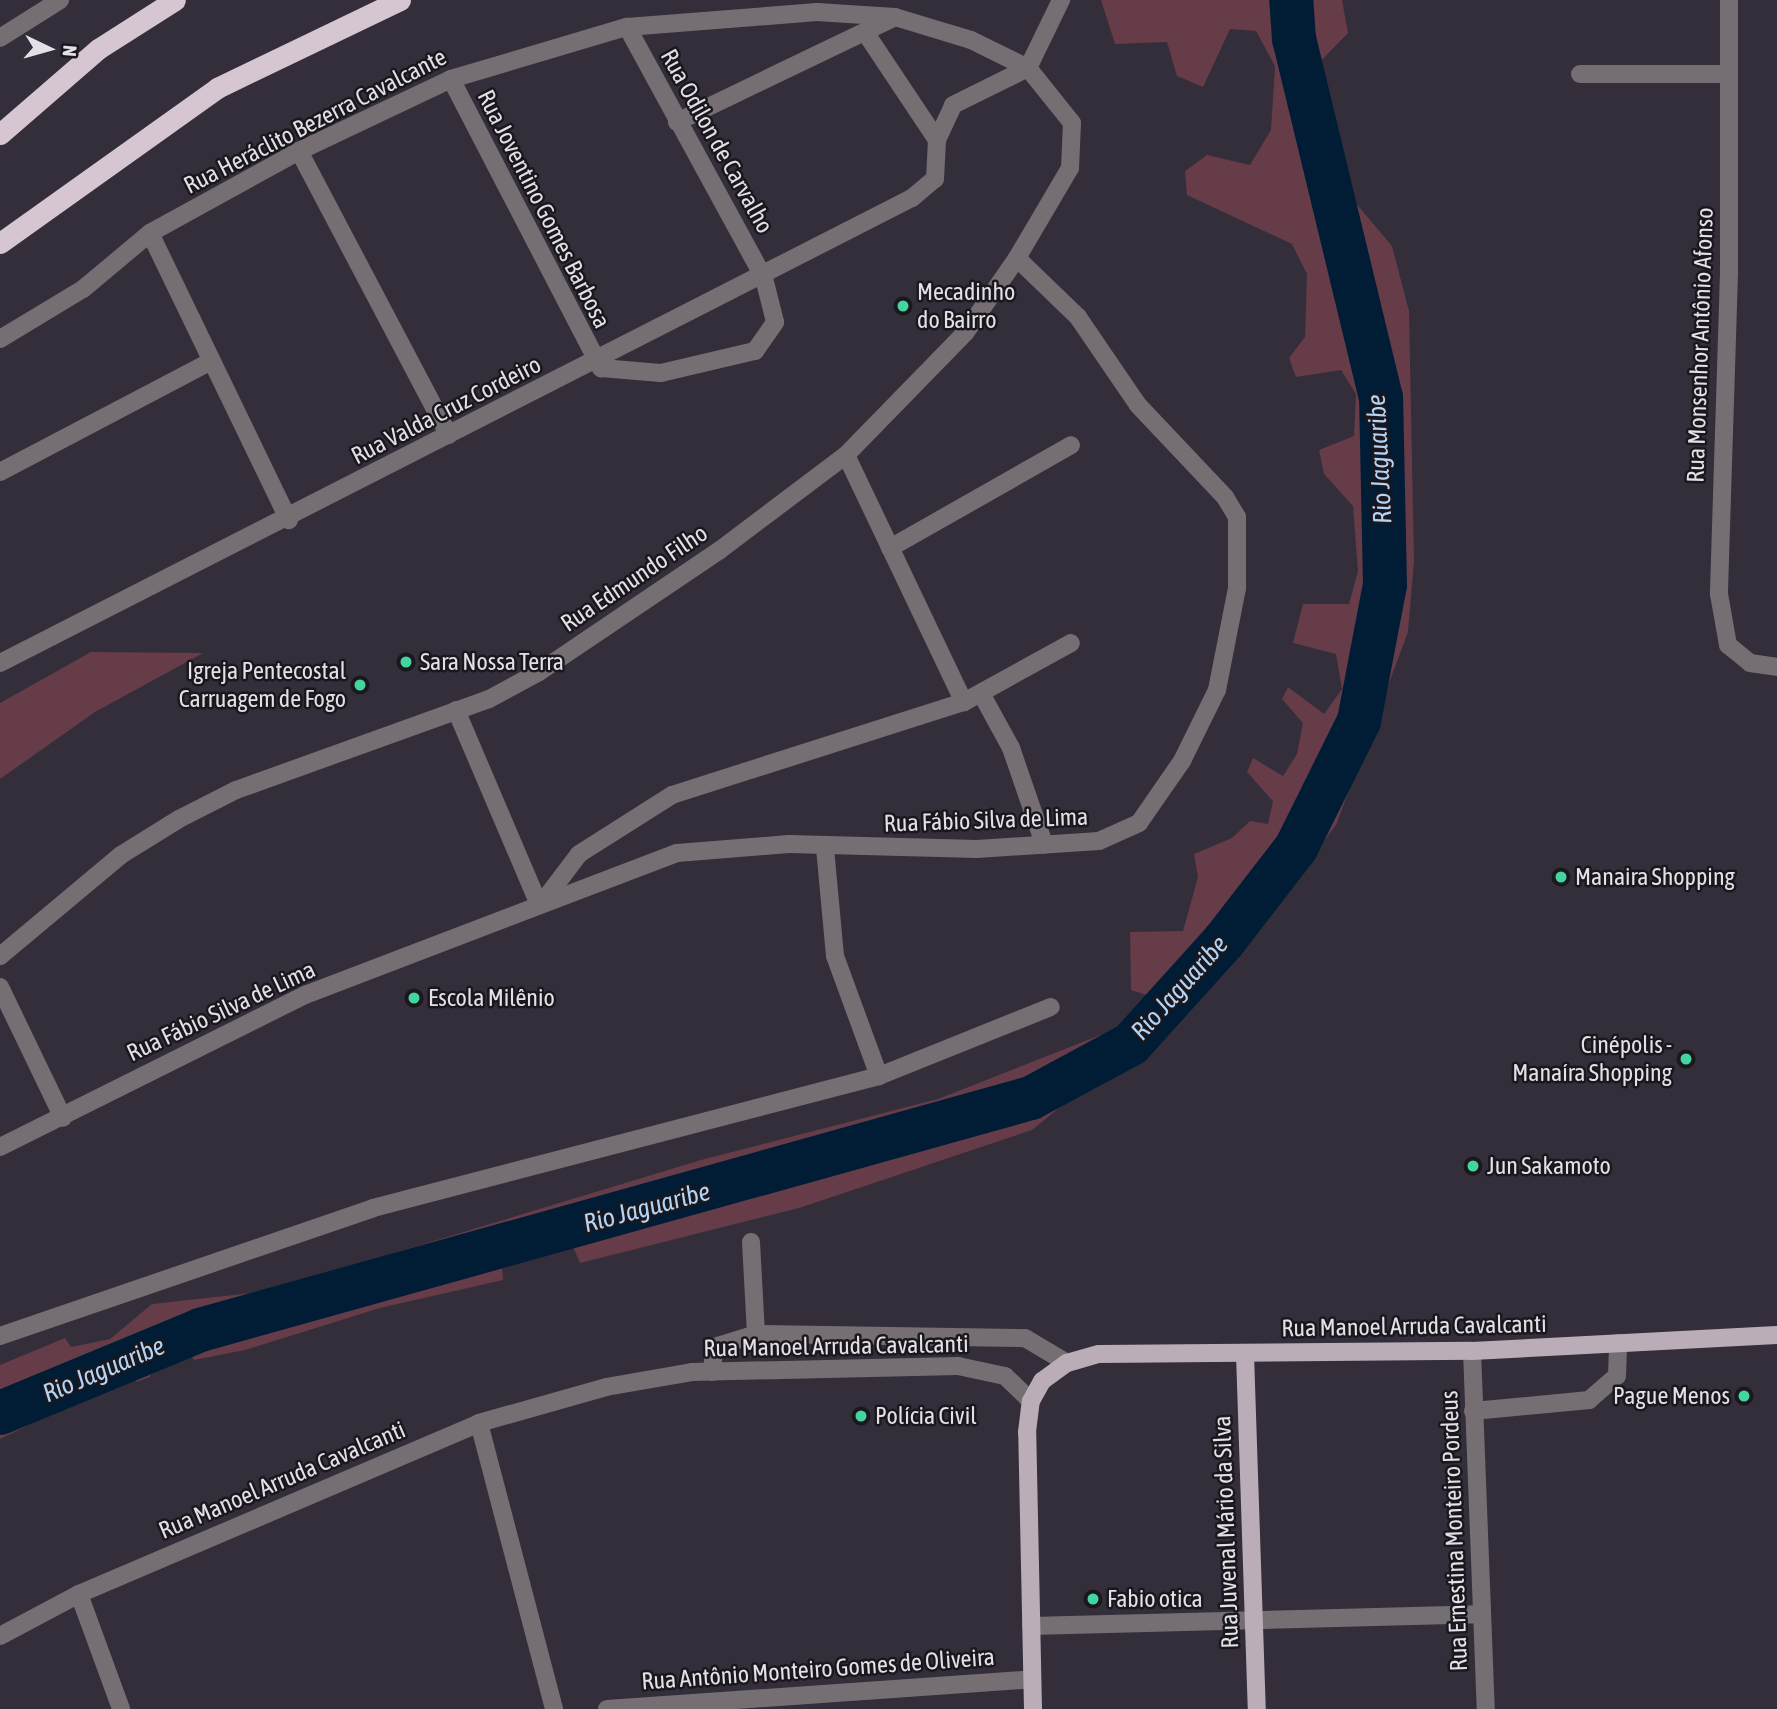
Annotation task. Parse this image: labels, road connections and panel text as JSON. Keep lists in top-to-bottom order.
{
  "streets": {
    "main road": ["Rua Manoel Arruda Cavalcanti", "Rua Juvenal Mário da Silva"],
    "street": [
      "Rua Heráclito Bezerra Cavalcante",
      "Rua Odilon de Carvalho",
      "Rua Joventino Gomes Barbosa",
      "Rua Monsenhor Antônio Afonso",
      "Rua Valda Cruz Cordeiro",
      "Rua Edmundo Filho",
      "Rua Fábio Silva de Lima",
      "Rua Ernestina Monteiro Pordeus",
      "Rua Antônio Monteiro Gomes de Oliveira"
    ]
  },
  "crossings": [
    ["Rua Heráclito Bezerra Cavalcante", "Rua Odilon de Carvalho"],
    ["Rua Heráclito Bezerra Cavalcante", "Rua Joventino Gomes Barbosa"],
    ["Rua Heráclito Bezerra Cavalcante", "Rua Edmundo Filho"],
    ["Rua Odilon de Carvalho", "Rua Joventino Gomes Barbosa"],
    ["Rua Odilon de Carvalho", "Rua Valda Cruz Cordeiro"],
    ["Rua Joventino Gomes Barbosa", "Rua Valda Cruz Cordeiro"],
    ["Rua Edmundo Filho", "Rua Fábio Silva de Lima"],
    ["Rua Manoel Arruda Cavalcanti", "Rua Ernestina Monteiro Pordeus"],
    ["Rua Manoel Arruda Cavalcanti", "Rua Juvenal Mário da Silva"]
  ],
  "water": ["Rio Jaguaribe"],
  "places": [
    "Mecadinho do Bairro",
    "Sara Nossa Terra",
    "Igreja Pentecostal Carruagem de Fogo",
    "Manaira Shopping",
    "Escola Milênio",
    "Cinépolis - Manaíra Shopping",
    "Jun Sakamoto",
    "Pague Menos",
    "Polícia Civil",
    "Fabio otica"
  ],
  "north": "right"
}
